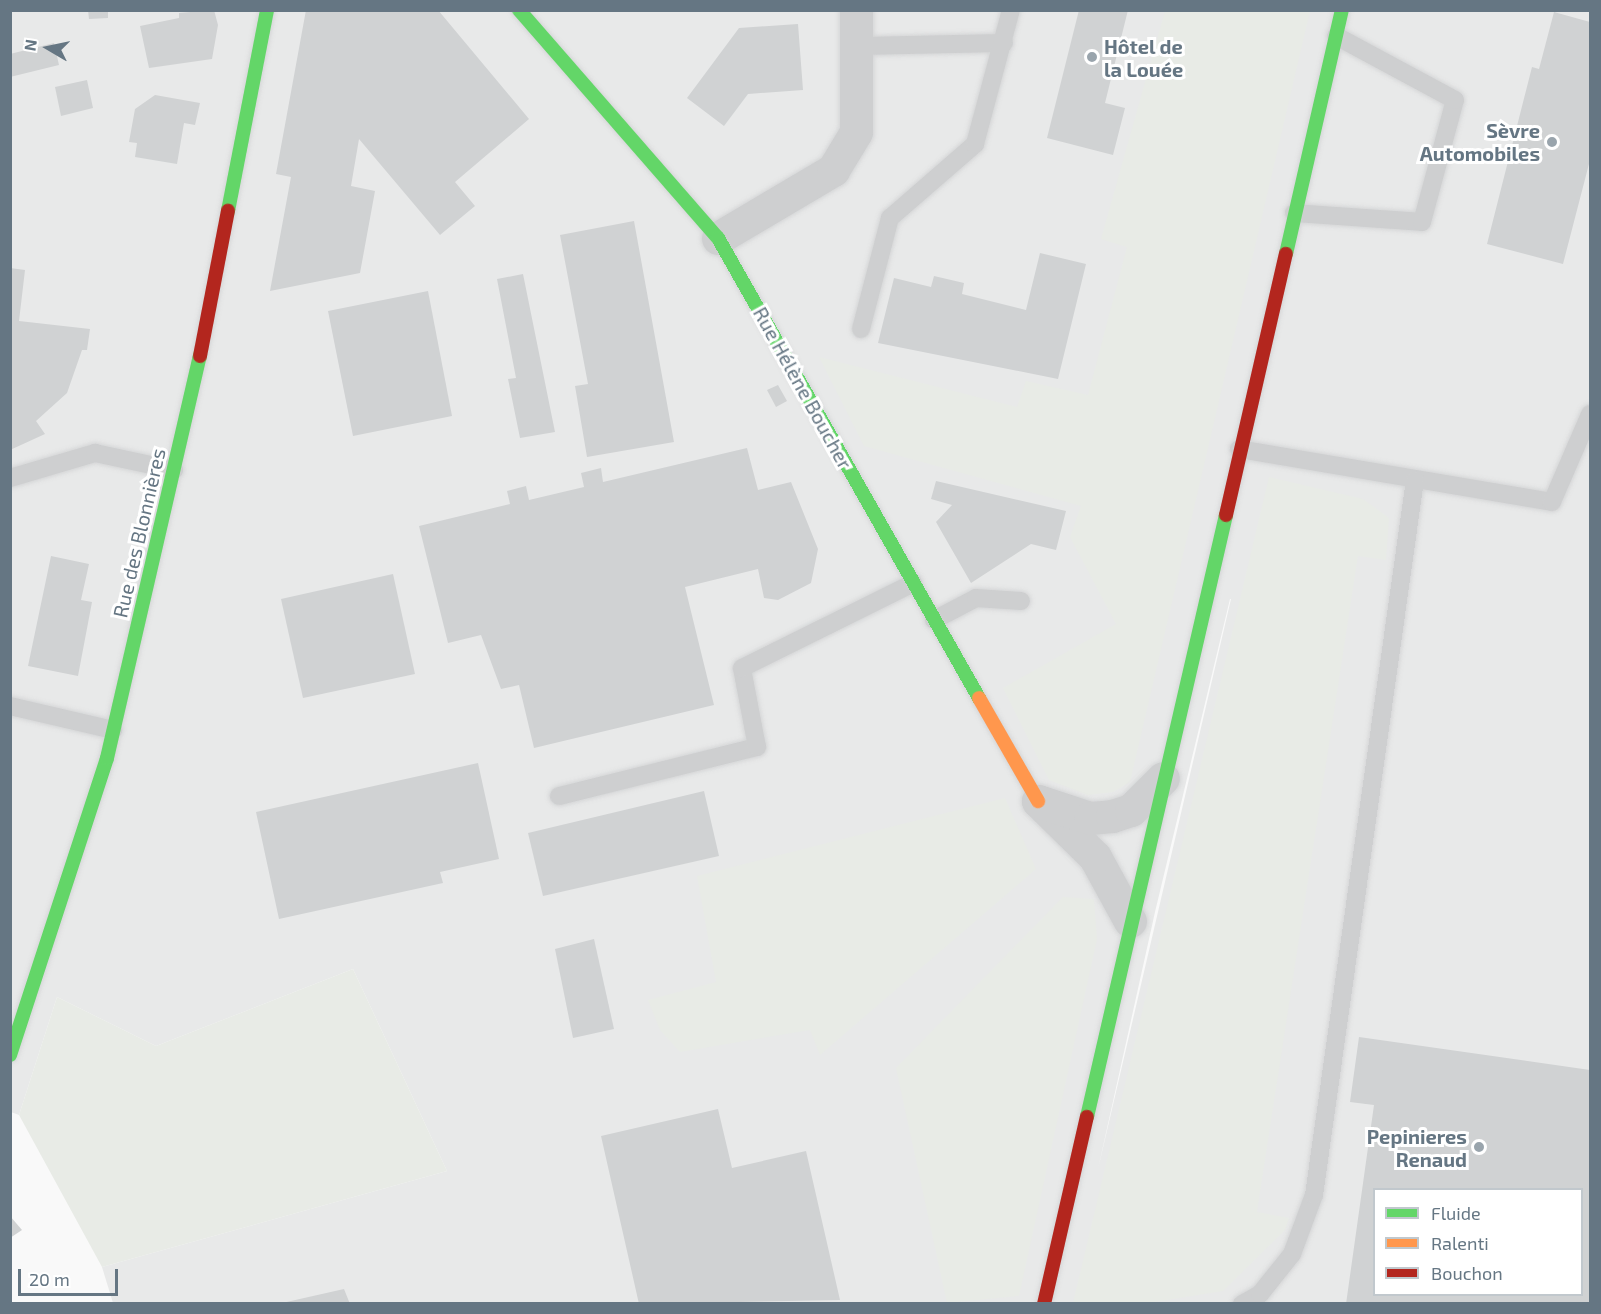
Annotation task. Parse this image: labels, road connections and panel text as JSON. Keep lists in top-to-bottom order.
{
  "streets": {
    "street": ["Rue Hélène Boucher", "Rue des Blonnières"]
  },
  "places": ["Hôtel de la Louée", "Sèvre Automobiles", "Pepinieres Renaud"],
  "legend": ["Fluide", "Ralenti", "Bouchon"],
  "scale_bar": "20 m",
  "north": "left"
}
